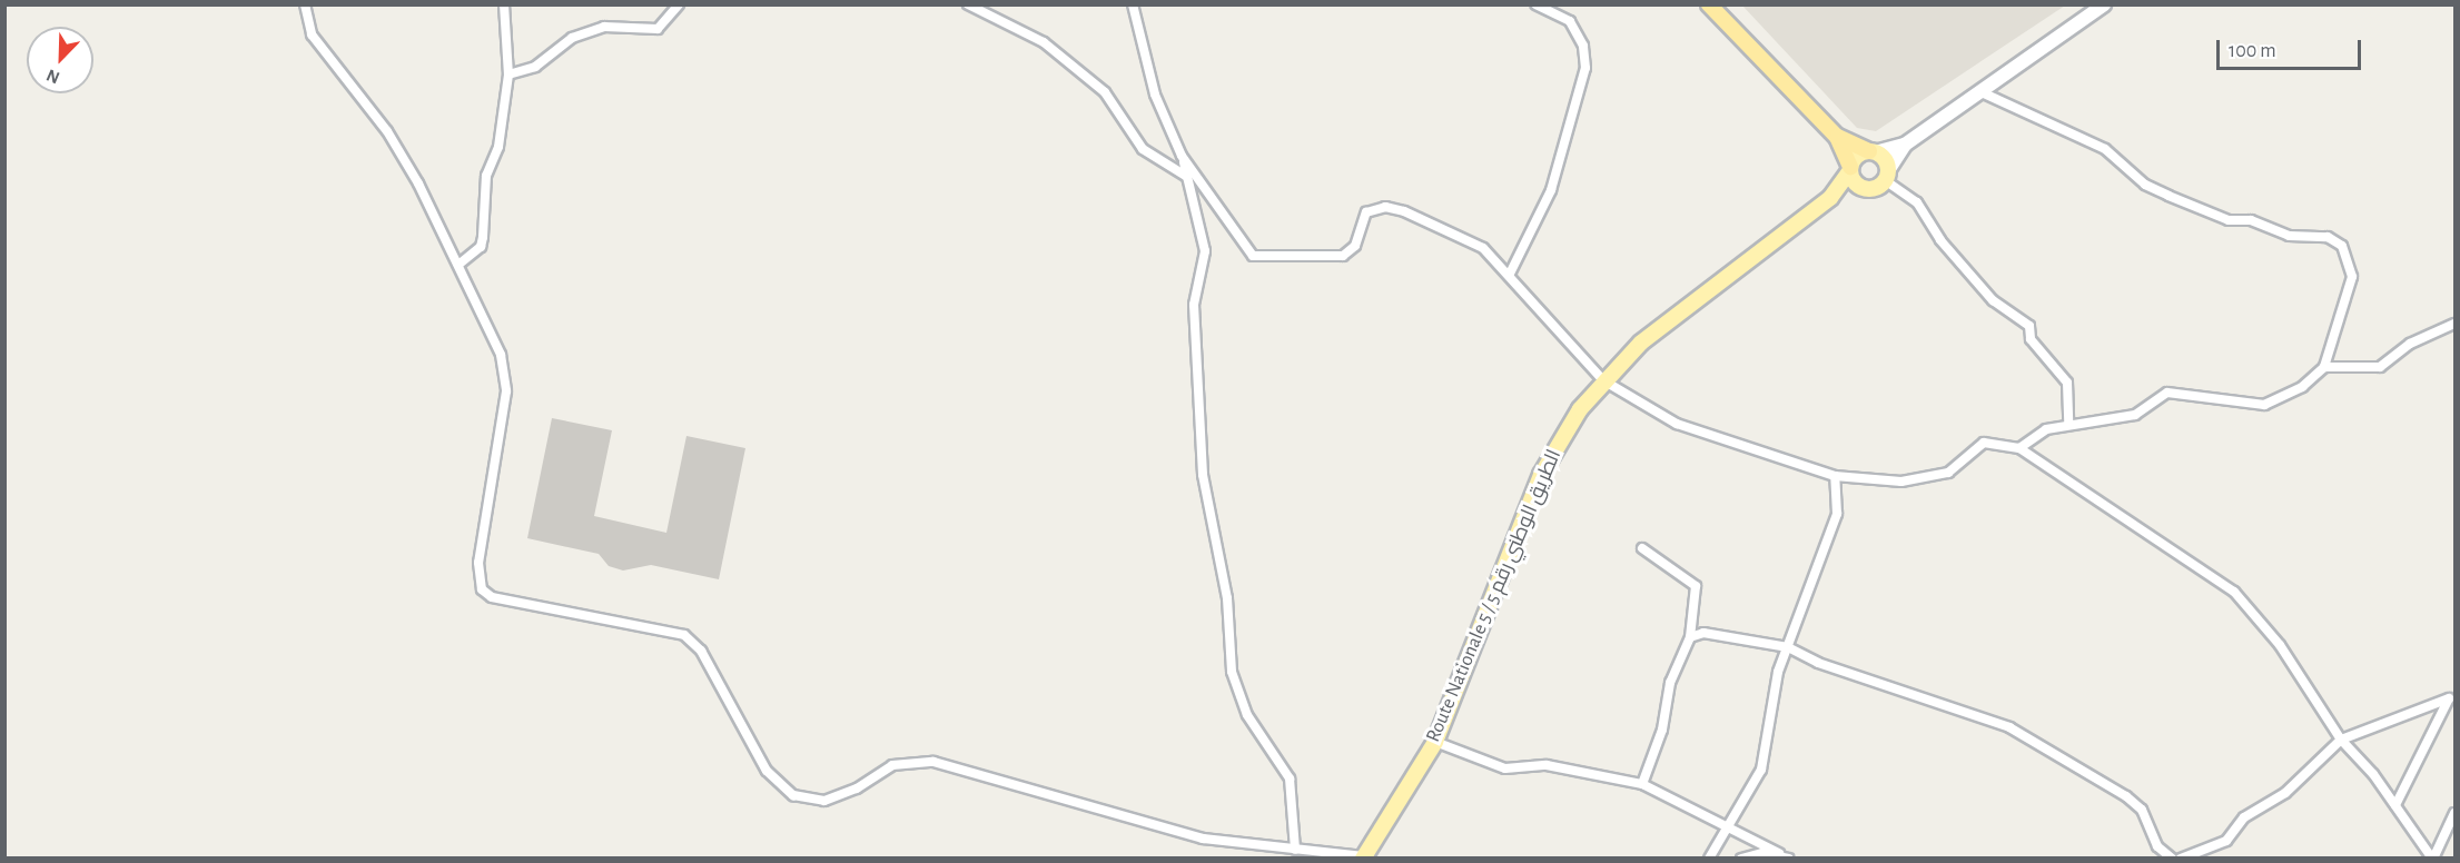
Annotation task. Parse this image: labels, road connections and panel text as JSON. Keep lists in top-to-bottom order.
{
  "streets": {
    "main road": ["Route Nationale 5 / الطريق الوطني رقم 5"]
  },
  "scale_bar": "100 m",
  "north": "bottom left"
}
